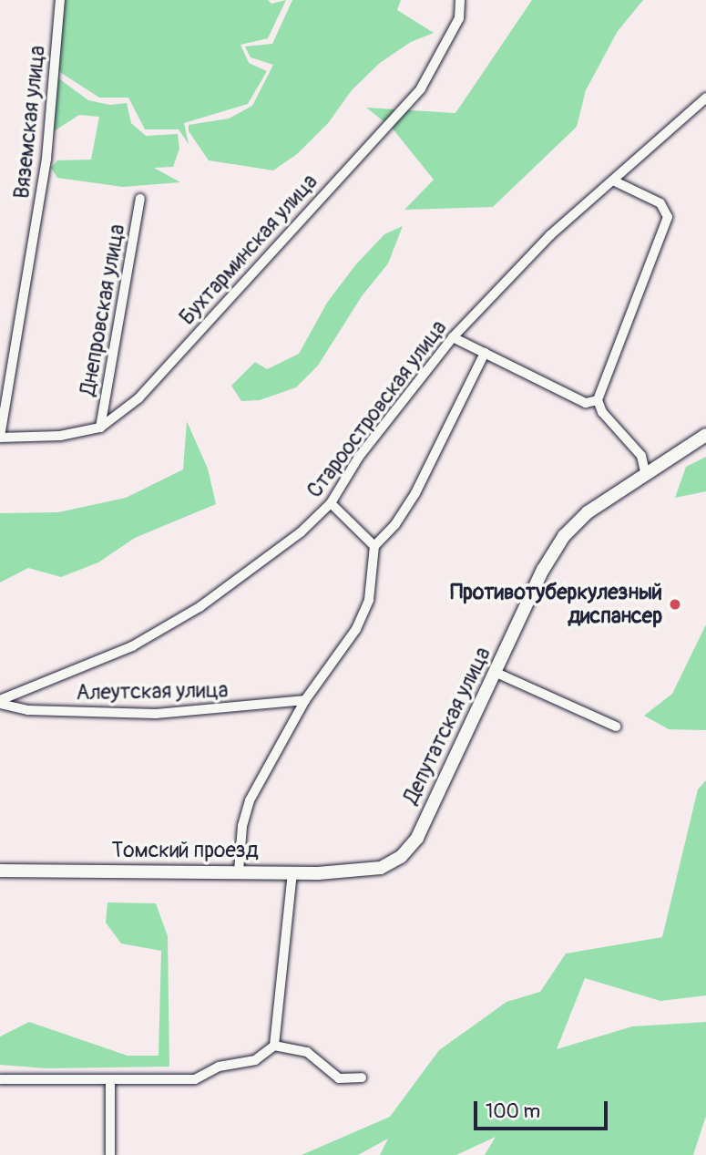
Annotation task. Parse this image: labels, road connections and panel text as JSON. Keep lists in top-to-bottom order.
{
  "streets": {
    "street": [
      "Вяземская улица",
      "Бухтарминская улица",
      "Днепровская улица",
      "Староостровская улица",
      "Алеутская улица",
      "Депутатская улица",
      "Томский проезд"
    ]
  },
  "crossings": [
    ["Вяземская улица", "Бухтарминская улица"],
    ["Бухтарминская улица", "Днепровская улица"],
    ["Староостровская улица", "Алеутская улица"],
    ["Депутатская улица", "Томский проезд"]
  ],
  "places": ["Противотуберкулезный диспансер"],
  "scale_bar": "100 m"
}
